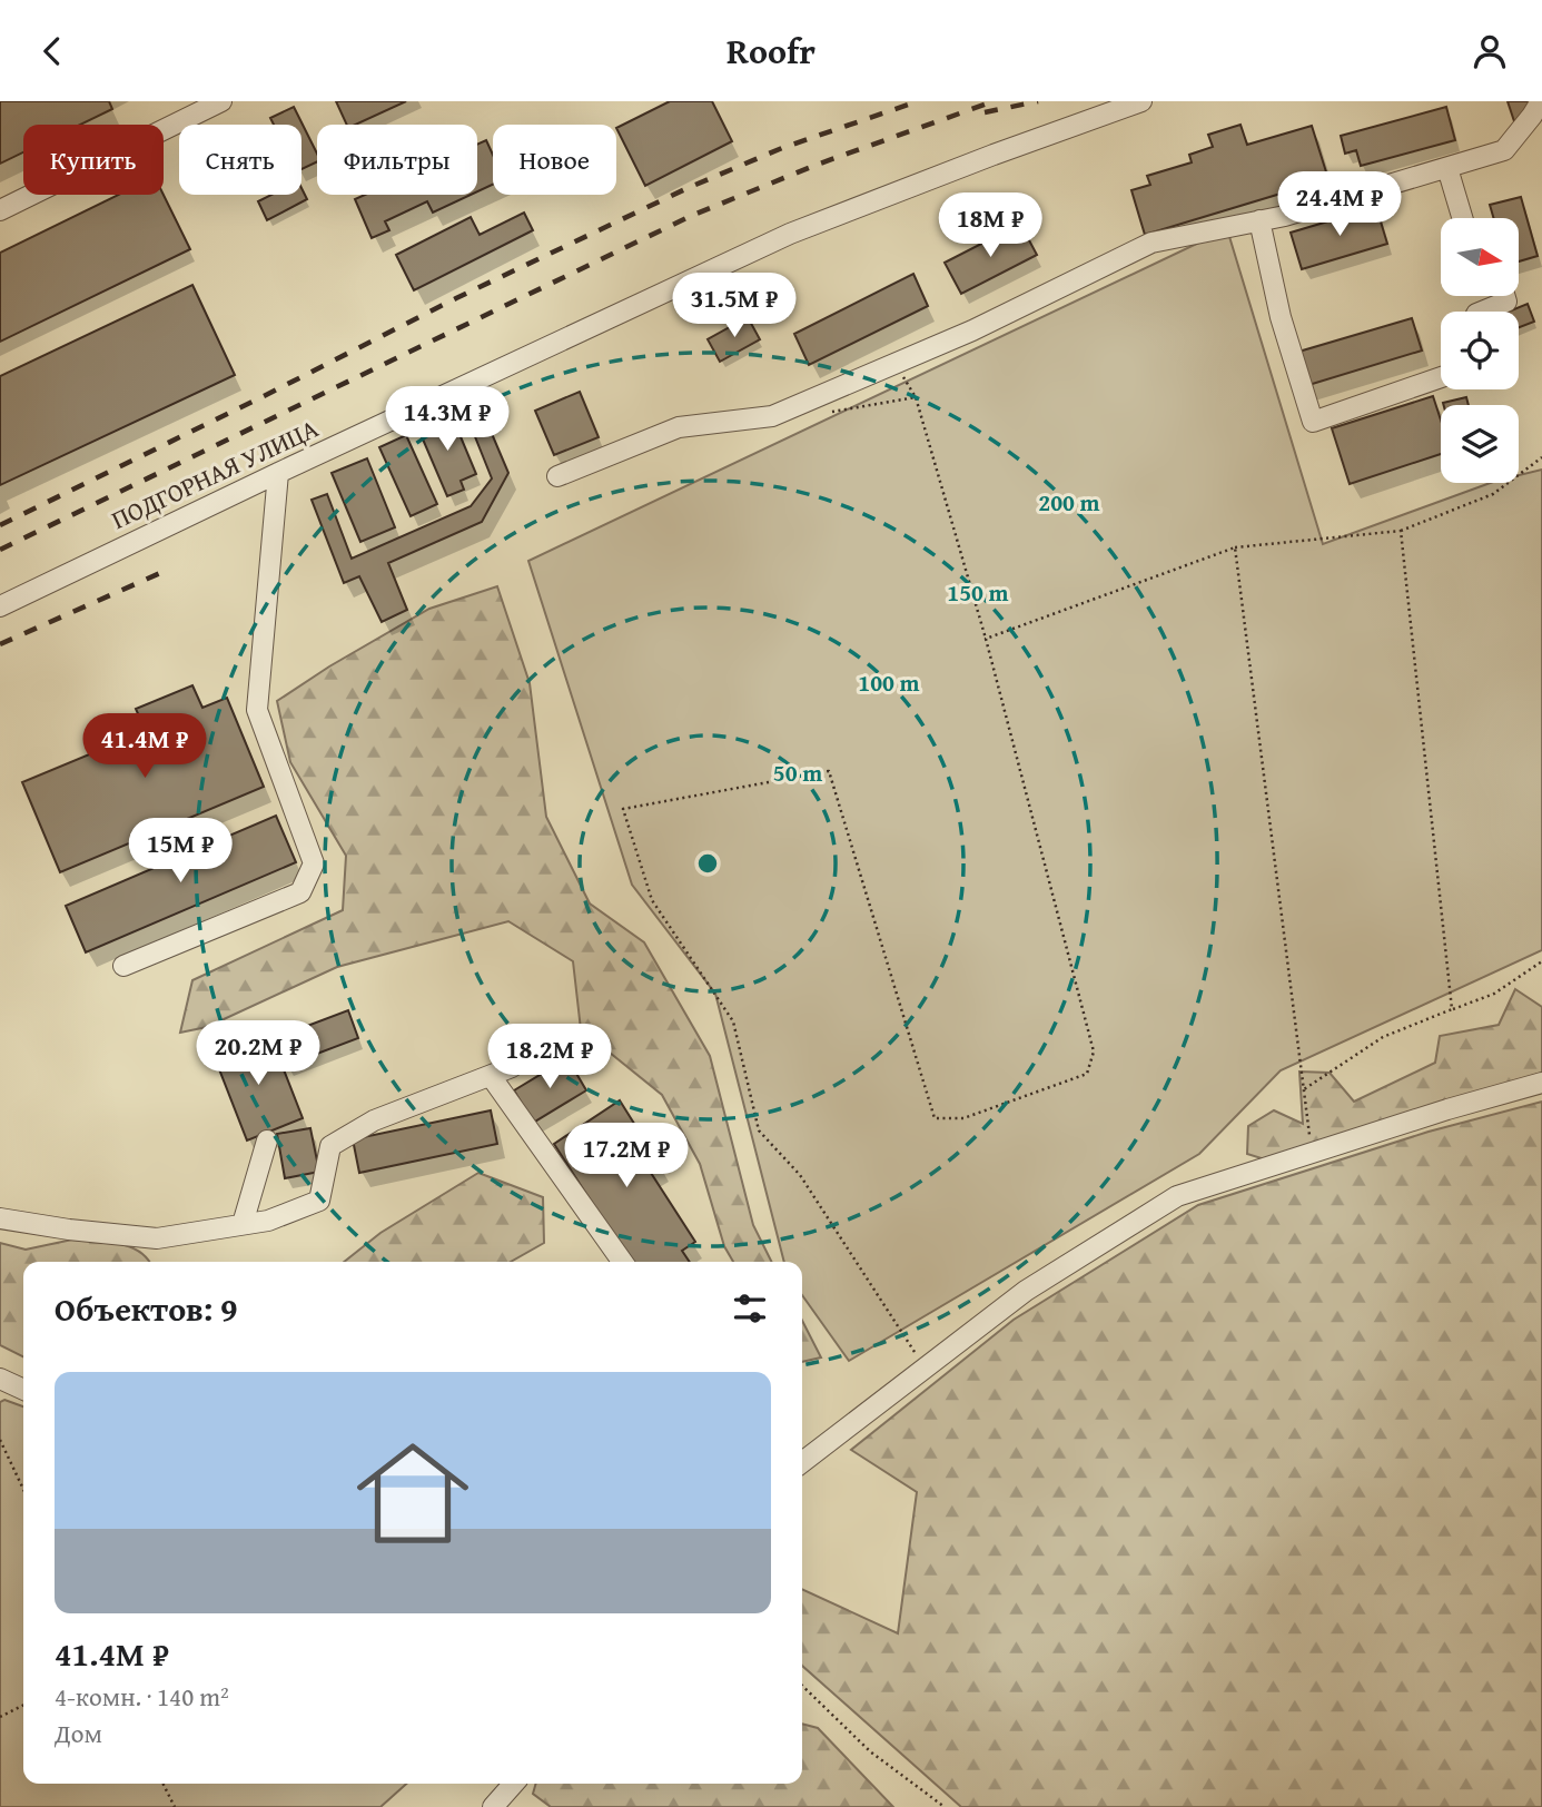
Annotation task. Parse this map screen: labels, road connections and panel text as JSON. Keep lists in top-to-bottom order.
{
  "streets": {
    "street": ["ПОДГОРНАЯ УЛИЦА"]
  },
  "north": "right",
  "page": {
    "header": "Roofr",
    "chip": [
      "Купить",
      "Снять",
      "Фильтры",
      "Новое"
    ],
    "price": [
      "24.4M ₽",
      "18M ₽",
      "31.5M ₽",
      "14.3M ₽",
      "41.4M ₽",
      "15M ₽",
      "20.2M ₽",
      "18.2M ₽",
      "17.2M ₽"
    ],
    "heading": "Объектов: 9",
    "list": [
      {
        "name": "41.4M ₽",
        "note": "4-комн. · 140 m² · Дом"
      }
    ]
  },
  "rings": [
    "200 m",
    "150 m",
    "100 m",
    "50 m"
  ]
}
